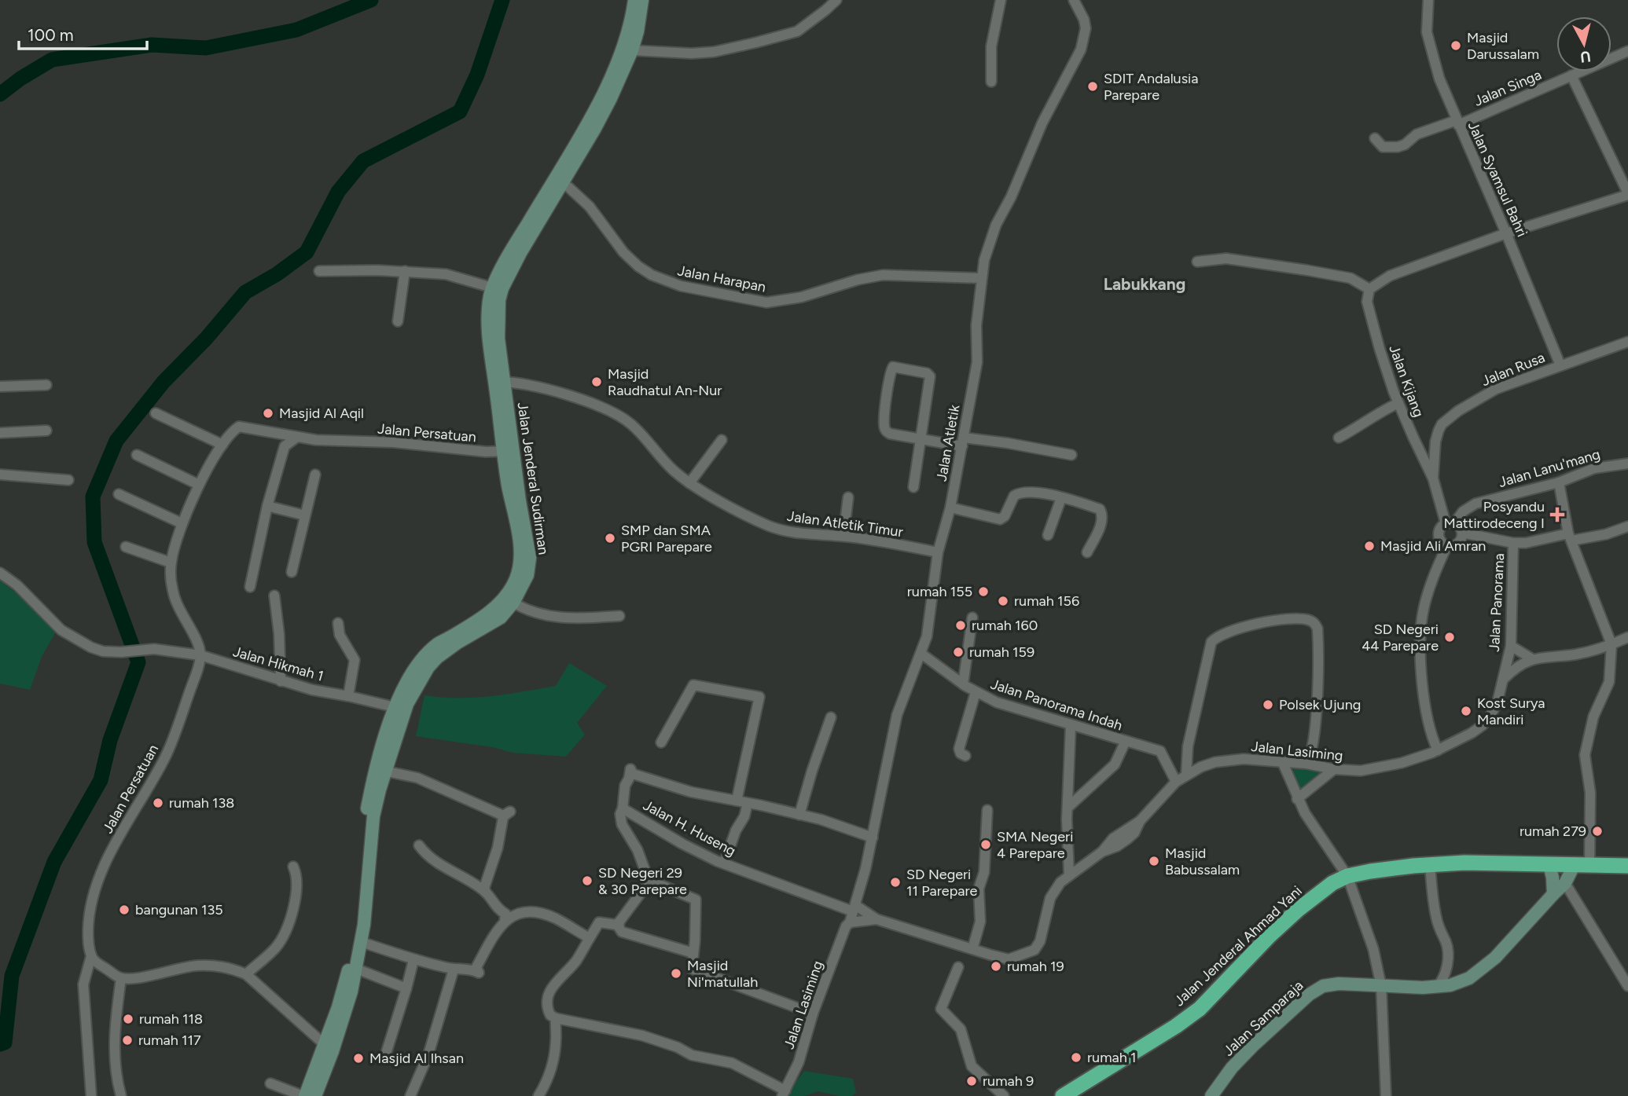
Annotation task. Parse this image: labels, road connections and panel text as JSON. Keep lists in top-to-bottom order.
{
  "streets": {
    "highway": ["Jalan Jenderal Ahmad Yani"],
    "main road": ["Jalan Jenderal Sudirman", "Jalan Samparaja"],
    "street": [
      "Jalan Singa",
      "Jalan Syamsul Bahri",
      "Jalan Harapan",
      "Jalan Rusa",
      "Jalan Kijang",
      "Jalan Persatuan",
      "Jalan Atletik",
      "Jalan Lanu'mang",
      "Jalan Atletik Timur",
      "Jalan Panorama",
      "Jalan Hikmah 1",
      "Jalan Panorama Indah",
      "Jalan Lasiming",
      "Jalan H. Huseng"
    ]
  },
  "crossings": [
    ["Jalan Singa", "Jalan Syamsul Bahri"],
    ["Jalan Syamsul Bahri", "Jalan Rusa"],
    ["Jalan Harapan", "Jalan Atletik"],
    ["Jalan Harapan", "Jalan Jenderal Sudirman"],
    ["Jalan Rusa", "Jalan Kijang"],
    ["Jalan Persatuan", "Jalan Jenderal Sudirman"],
    ["Jalan Persatuan", "Jalan Hikmah 1"],
    ["Jalan Atletik", "Jalan Atletik Timur"],
    ["Jalan Atletik", "Jalan Panorama Indah"],
    ["Jalan Atletik", "Jalan Lasiming"],
    ["Jalan Atletik", "Jalan H. Huseng"],
    ["Jalan Lanu'mang", "Jalan Panorama"],
    ["Jalan Jenderal Sudirman", "Jalan Atletik Timur"],
    ["Jalan Jenderal Sudirman", "Jalan Hikmah 1"],
    ["Jalan Panorama", "Jalan Lasiming"],
    ["Jalan Panorama Indah", "Jalan Lasiming"],
    ["Jalan Lasiming", "Jalan H. Huseng"],
    ["Jalan Jenderal Ahmad Yani", "Jalan Samparaja"]
  ],
  "districts": ["Labukkang"],
  "places": {
    "other": [
      "Masjid Darussalam",
      "SDIT Andalusia Parepare",
      "Masjid Raudhatul An-Nur",
      "Masjid Al Aqil",
      "SMP dan SMA PGRI Parepare",
      "Masjid Ali Amran",
      "rumah 155",
      "rumah 156",
      "rumah 160",
      "SD Negeri 44 Parepare",
      "rumah 159",
      "Polsek Ujung",
      "Kost Surya Mandiri",
      "rumah 138",
      "rumah 279",
      "SMA Negeri 4 Parepare",
      "Masjid Babussalam",
      "SD Negeri 29 & 30 Parepare",
      "SD Negeri 11 Parepare",
      "bangunan 135",
      "rumah 19",
      "Masjid Ni'matullah",
      "rumah 118",
      "rumah 117",
      "rumah 1",
      "Masjid Al Ihsan",
      "rumah 9"
    ],
    "health": ["Posyandu Mattirodeceng I"]
  },
  "scale_bar": "100 m",
  "north": "bottom"
}
